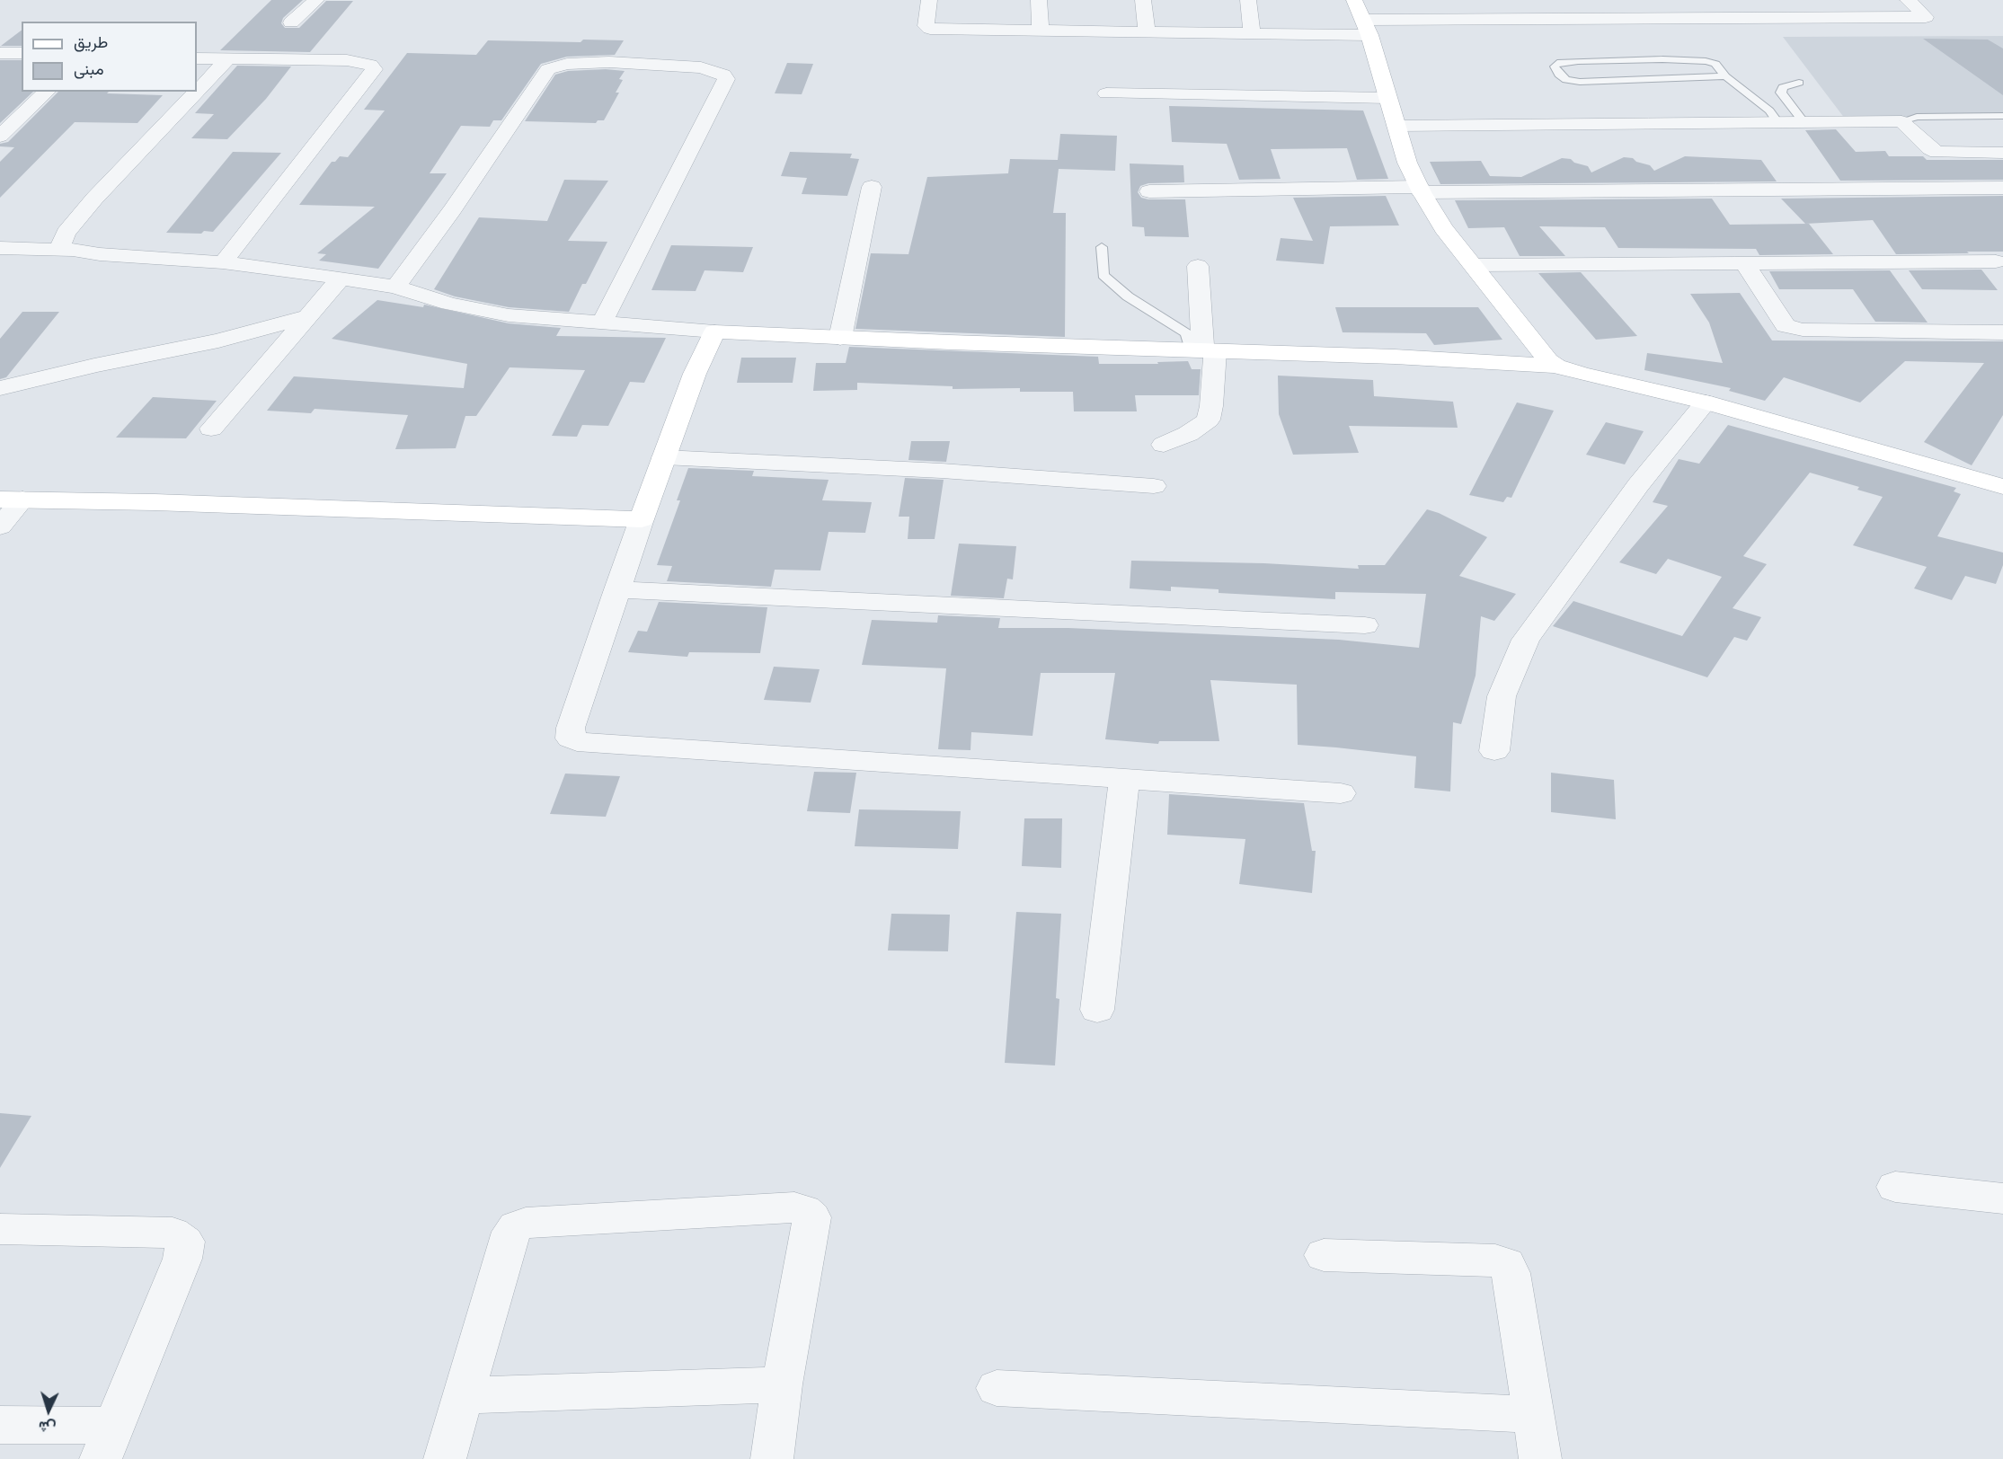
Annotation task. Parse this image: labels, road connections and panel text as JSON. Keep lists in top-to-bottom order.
{
  "legend": ["طريق", "مبنى"],
  "north": "bottom"
}
